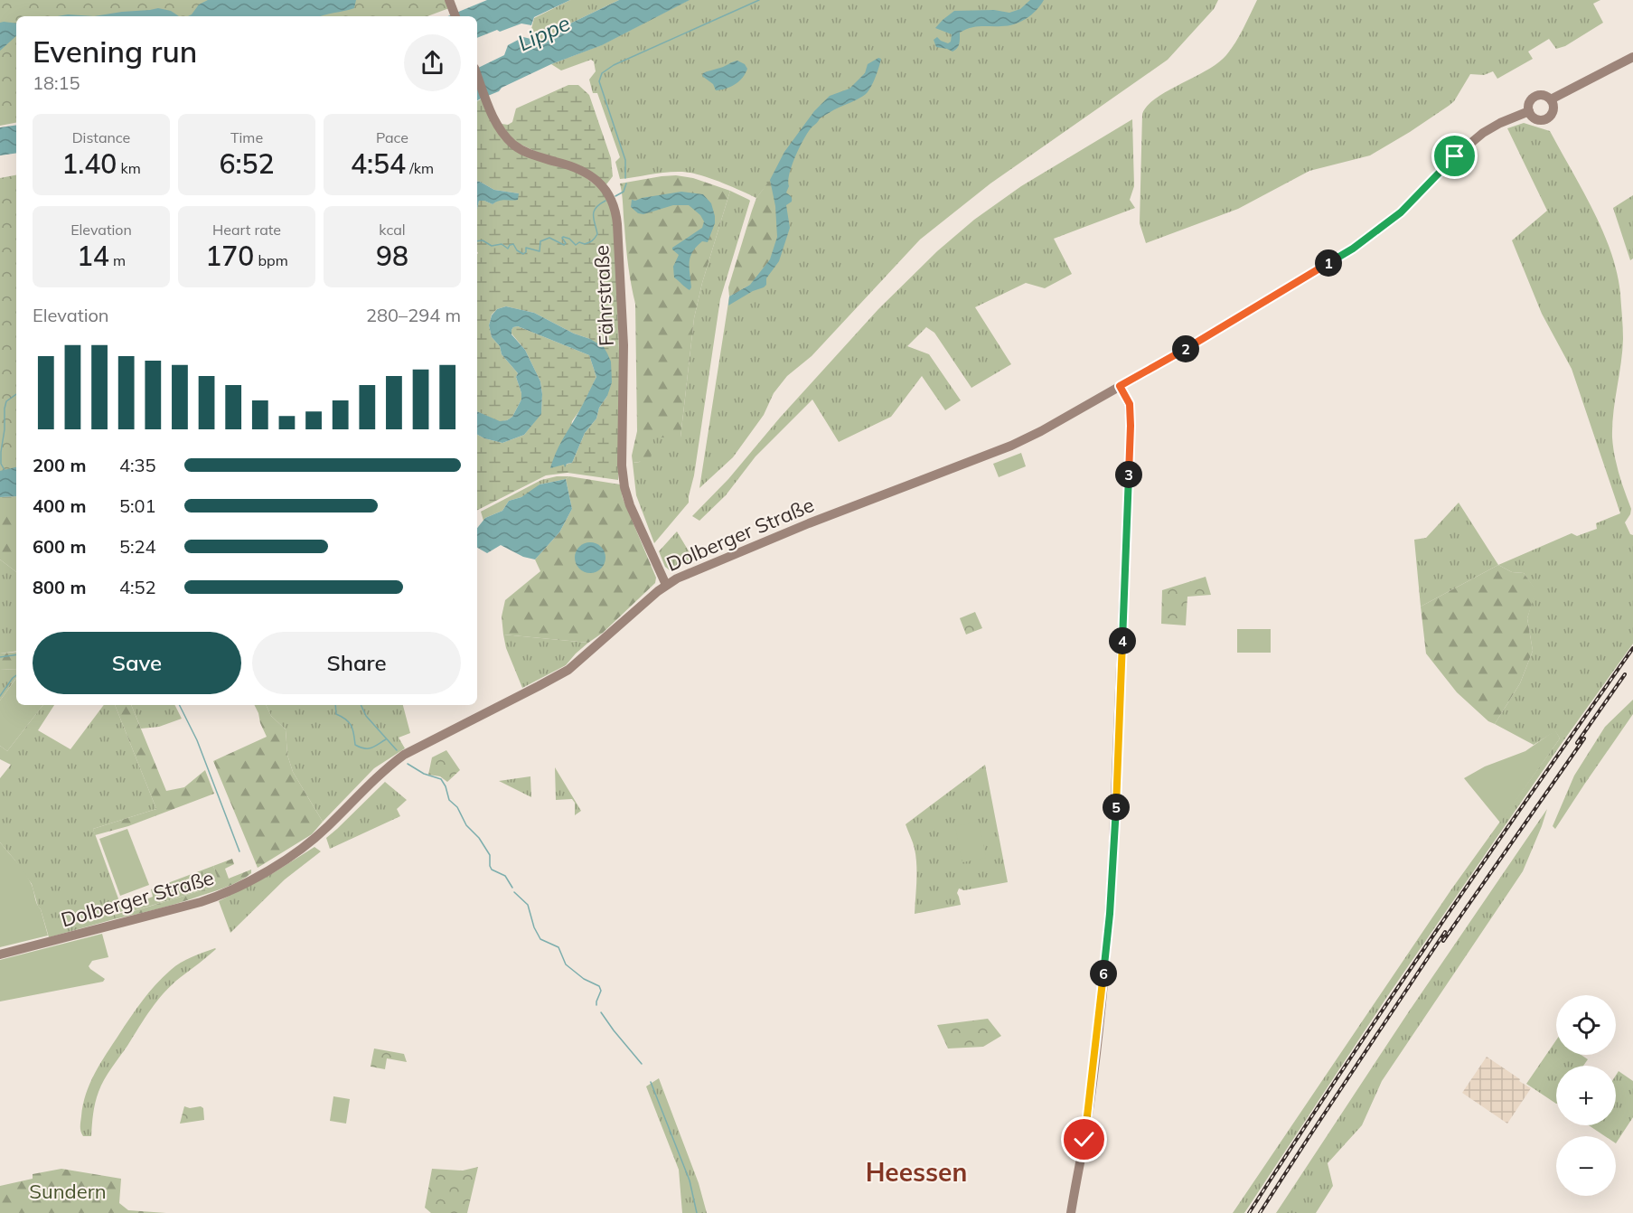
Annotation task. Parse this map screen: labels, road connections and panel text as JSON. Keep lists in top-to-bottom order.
{
  "streets": {
    "main road": ["Fährstraße", "Dolberger Straße"]
  },
  "crossings": [
    ["Fährstraße", "Dolberger Straße"]
  ],
  "districts": ["Heessen"],
  "water": ["Lippe"],
  "parks": ["Sundern"],
  "page": {
    "heading": ["Evening run", "18:15"],
    "stats": [
      ["Distance", "1.40 km"],
      ["Time", "6:52"],
      ["Pace", "4:54 /km"],
      ["Elevation", "14 m"],
      ["Heart rate", "170 bpm"],
      ["kcal", "98"]
    ],
    "pins": [
      "1",
      "2",
      "3",
      "4",
      "5",
      "6"
    ],
    "chart": ["Elevation", "280–294 m"],
    "list": [
      {
        "name": "200 m",
        "note": "4:35"
      },
      {
        "name": "400 m",
        "note": "5:01"
      },
      {
        "name": "600 m",
        "note": "5:24"
      },
      {
        "name": "800 m",
        "note": "4:52"
      }
    ],
    "buttons": ["Save", "Share"],
    "map_buttons": ["+", "−"]
  }
}
